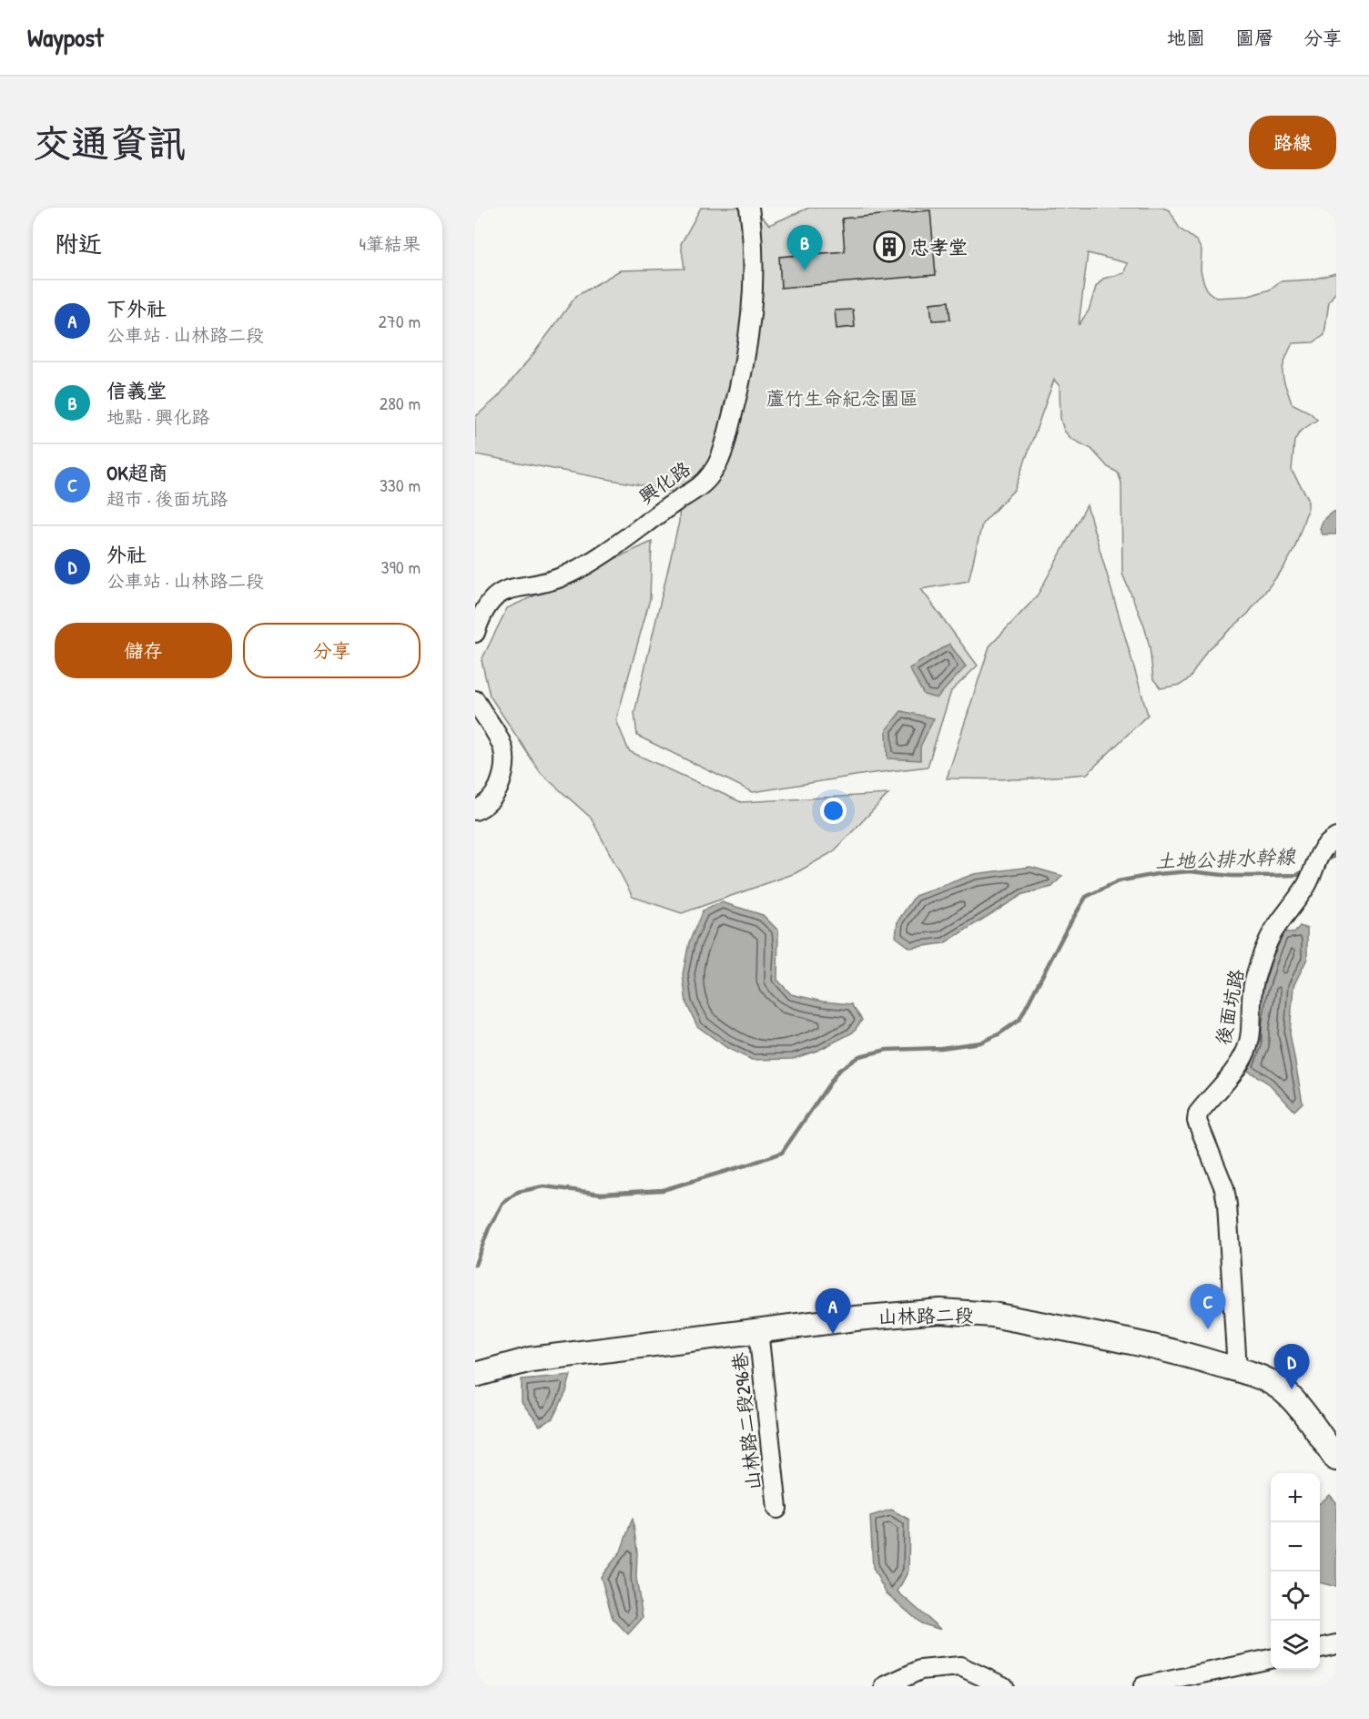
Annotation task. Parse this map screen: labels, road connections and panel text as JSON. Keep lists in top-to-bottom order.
{
  "streets": {
    "main road": ["山林路二段"],
    "street": ["興化路", "後面坑路", "山林路二段296巷"]
  },
  "crossings": [
    ["後面坑路", "山林路二段"],
    ["山林路二段", "山林路二段296巷"]
  ],
  "water": ["土地公排水幹線"],
  "parks": ["蘆竹生命紀念園區"],
  "places": {
    "building": ["忠孝堂"]
  },
  "page": {
    "header": "Waypost",
    "nav": ["地圖", "圖層", "分享"],
    "buttons": [
      "路線",
      ["儲存", "分享"]
    ],
    "title": "交通資訊",
    "heading": ["附近", "4筆結果"],
    "pins": [
      "B",
      "C",
      "A",
      "D"
    ],
    "list": [
      {
        "mark": "A",
        "name": "下外社",
        "note": "公車站 · 山林路二段",
        "value": "270 m"
      },
      {
        "mark": "B",
        "name": "信義堂",
        "note": "地點 · 興化路",
        "value": "280 m"
      },
      {
        "mark": "C",
        "name": "OK超商",
        "note": "超市 · 後面坑路",
        "value": "330 m"
      },
      {
        "mark": "D",
        "name": "外社",
        "note": "公車站 · 山林路二段",
        "value": "390 m"
      }
    ],
    "map_buttons": ["+", "−"]
  }
}
